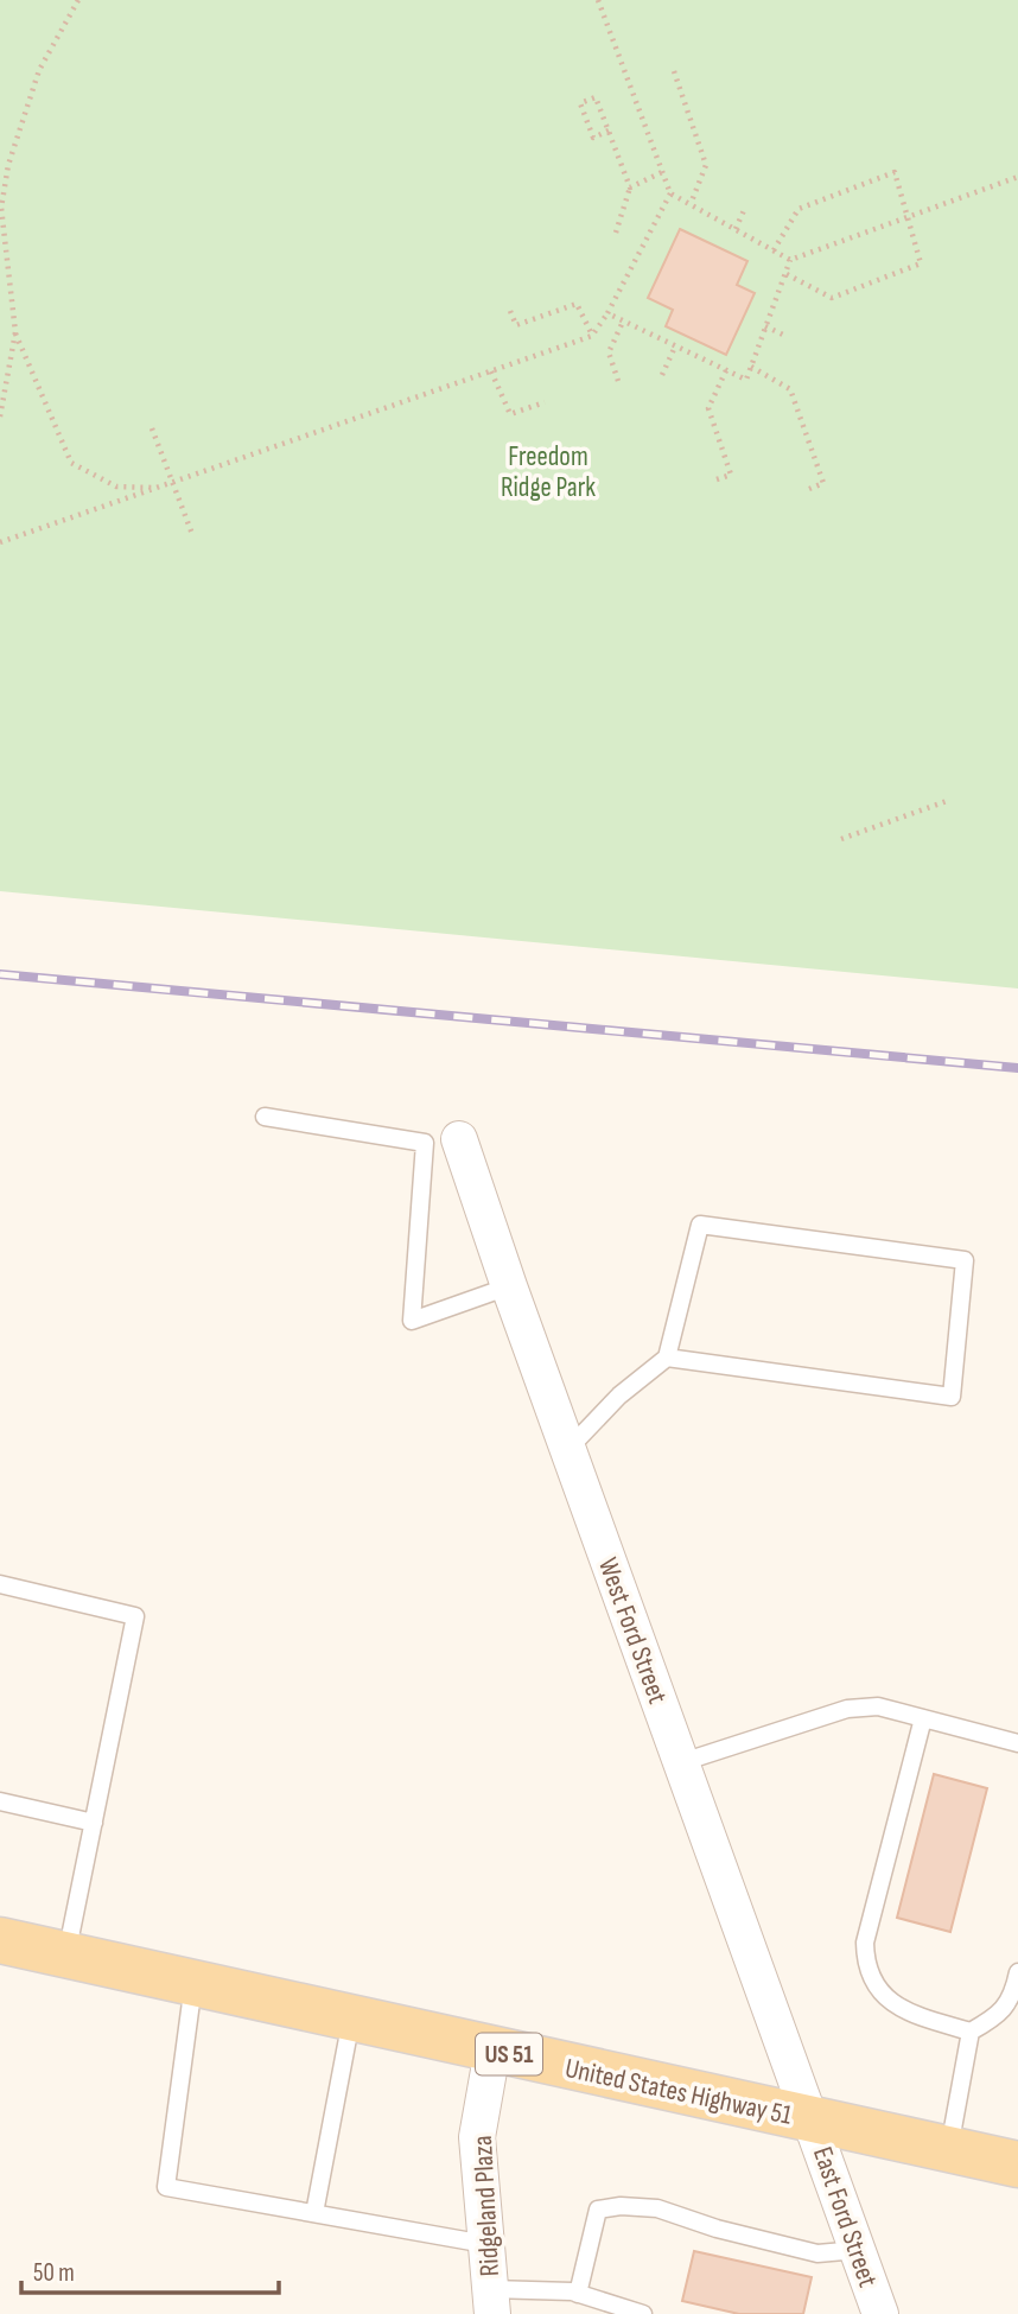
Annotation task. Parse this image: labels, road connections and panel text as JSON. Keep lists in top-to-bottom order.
{
  "streets": {
    "main road": ["US 51", "United States Highway 51"],
    "street": ["West Ford Street", "Ridgeland Plaza", "East Ford Street"]
  },
  "crossings": [
    ["West Ford Street", "United States Highway 51"],
    ["West Ford Street", "East Ford Street"],
    ["United States Highway 51", "Ridgeland Plaza"],
    ["United States Highway 51", "East Ford Street"]
  ],
  "parks": ["Freedom Ridge Park"],
  "scale_bar": "50 m"
}
